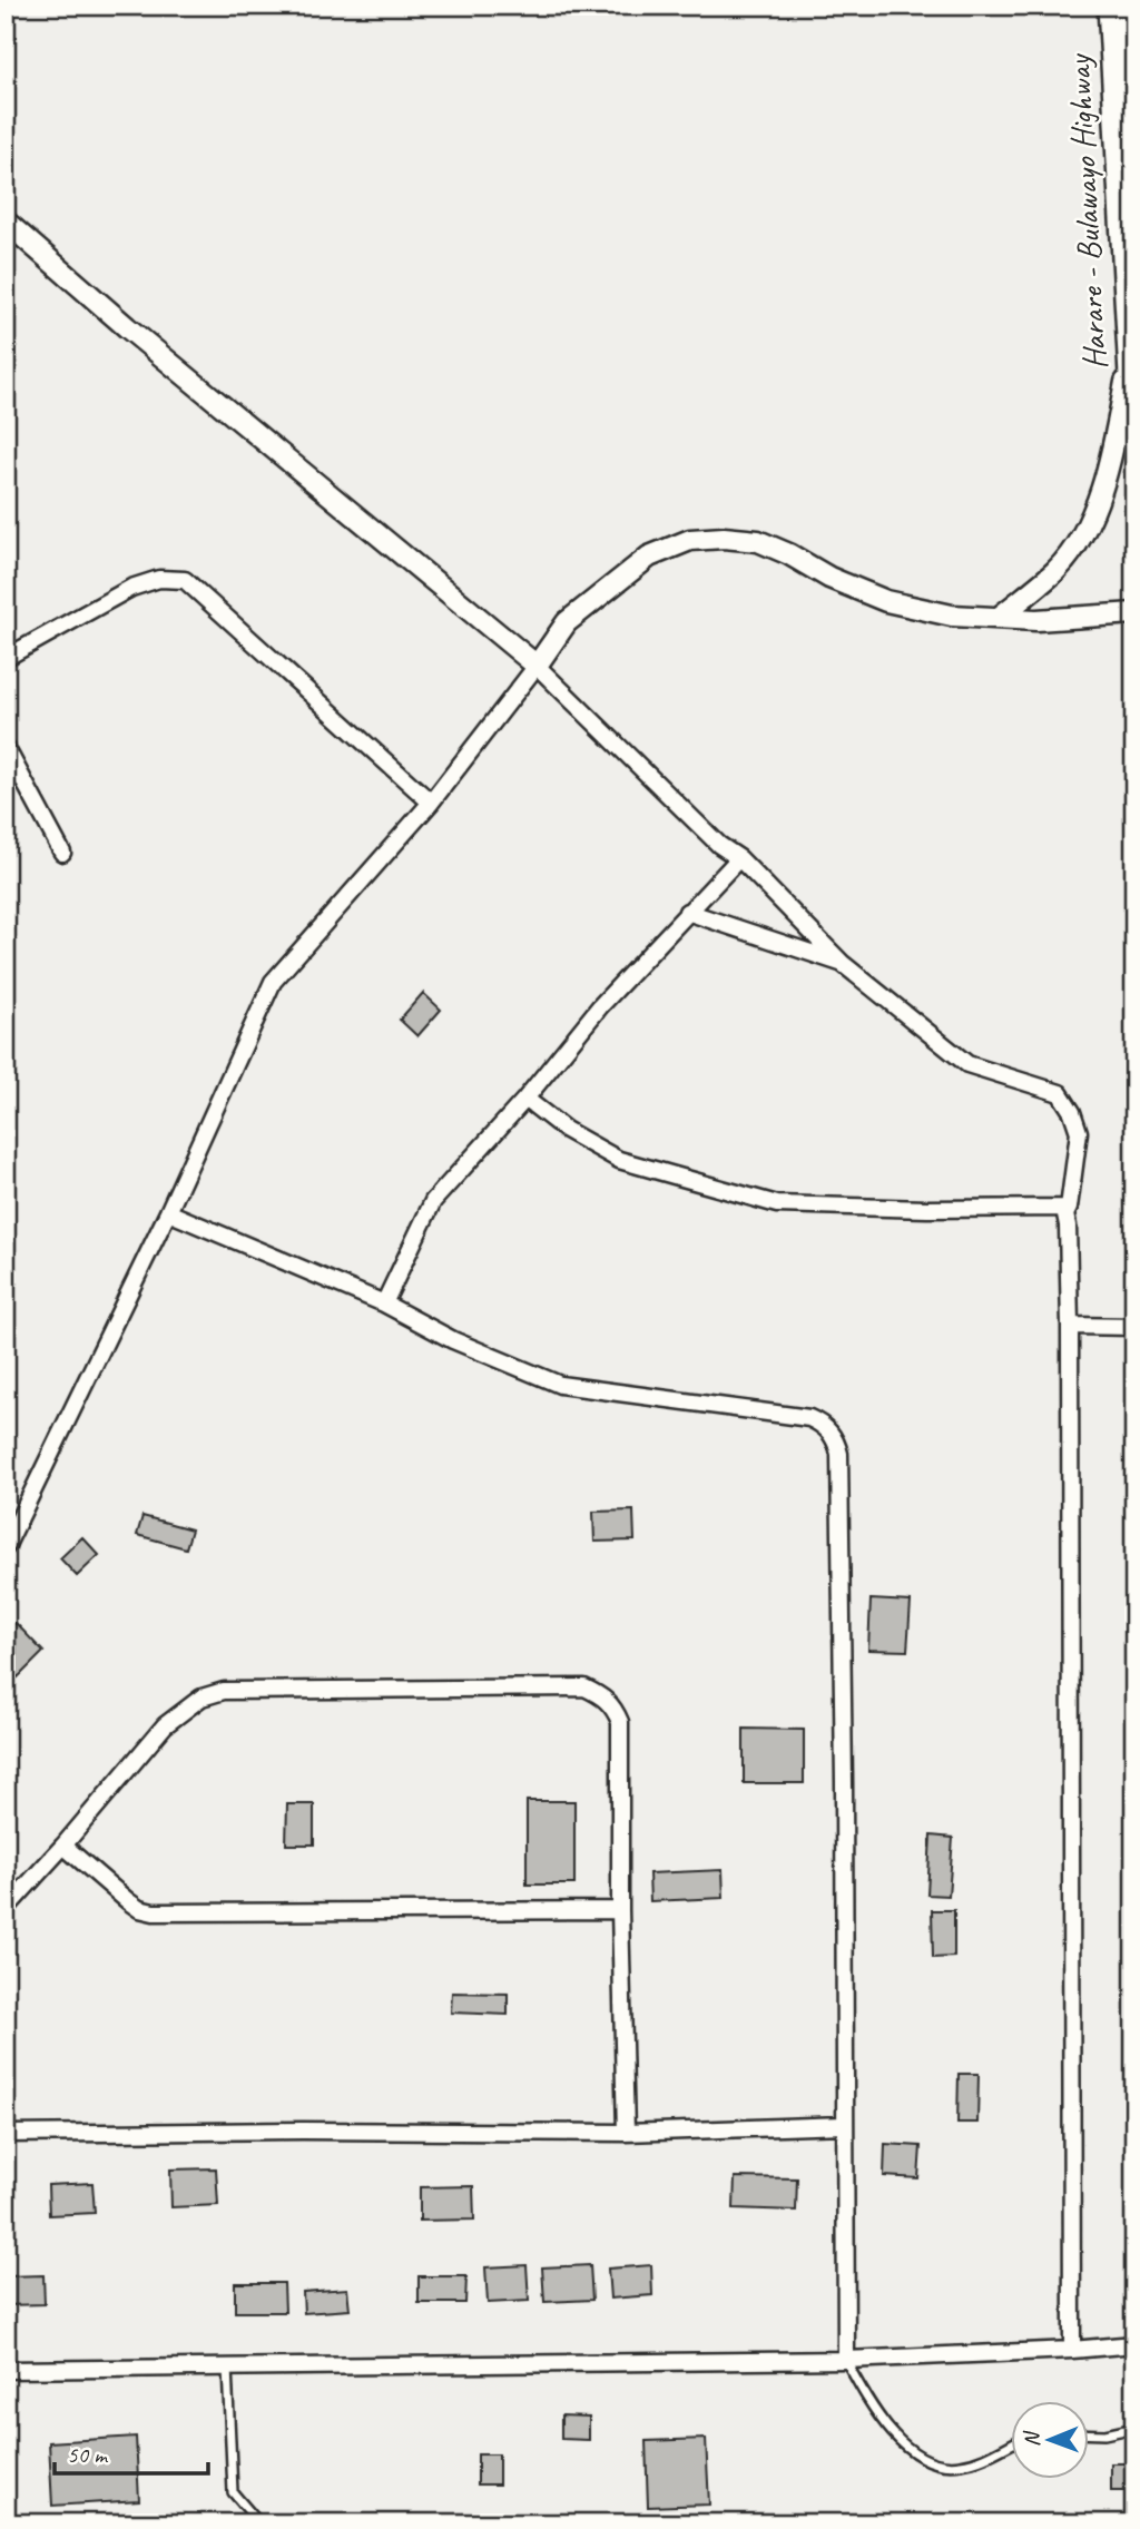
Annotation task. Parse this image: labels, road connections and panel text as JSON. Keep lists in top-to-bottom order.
{
  "streets": {
    "highway": ["Harare - Bulawayo Highway"]
  },
  "scale_bar": "50 m",
  "north": "left"
}
